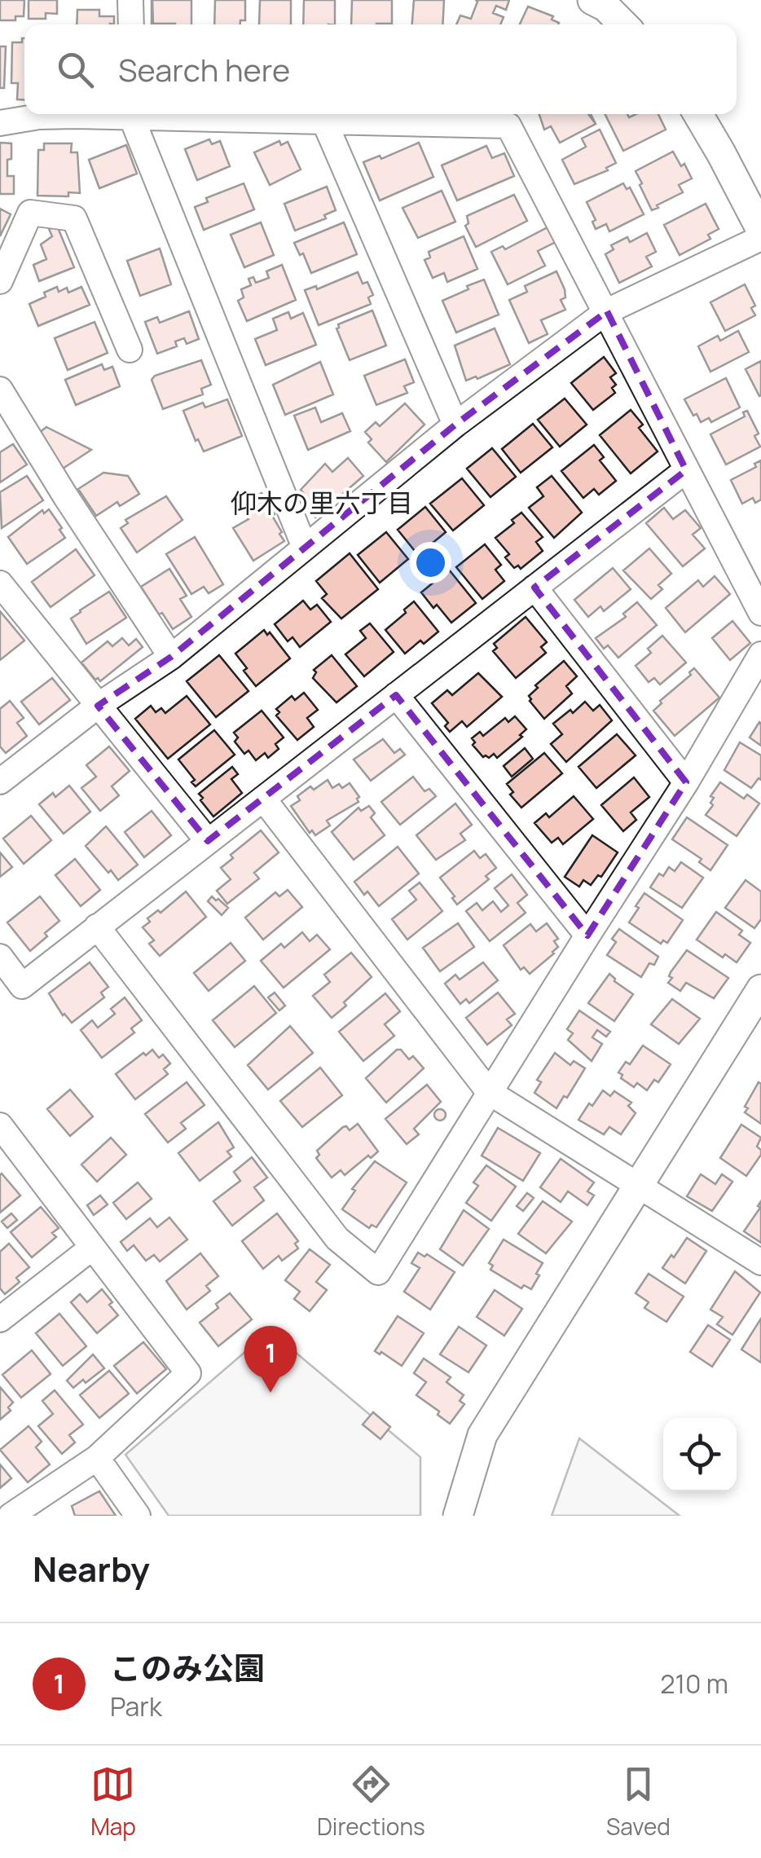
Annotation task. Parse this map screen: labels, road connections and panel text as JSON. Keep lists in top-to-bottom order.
{
  "districts": ["仰木の里六丁目"],
  "page": {
    "search": "Search here",
    "pins": "1",
    "heading": "Nearby",
    "list": [
      {
        "mark": "1",
        "name": "このみ公園",
        "note": "Park",
        "value": "210 m"
      }
    ],
    "nav": ["Map", "Directions", "Saved"]
  }
}
